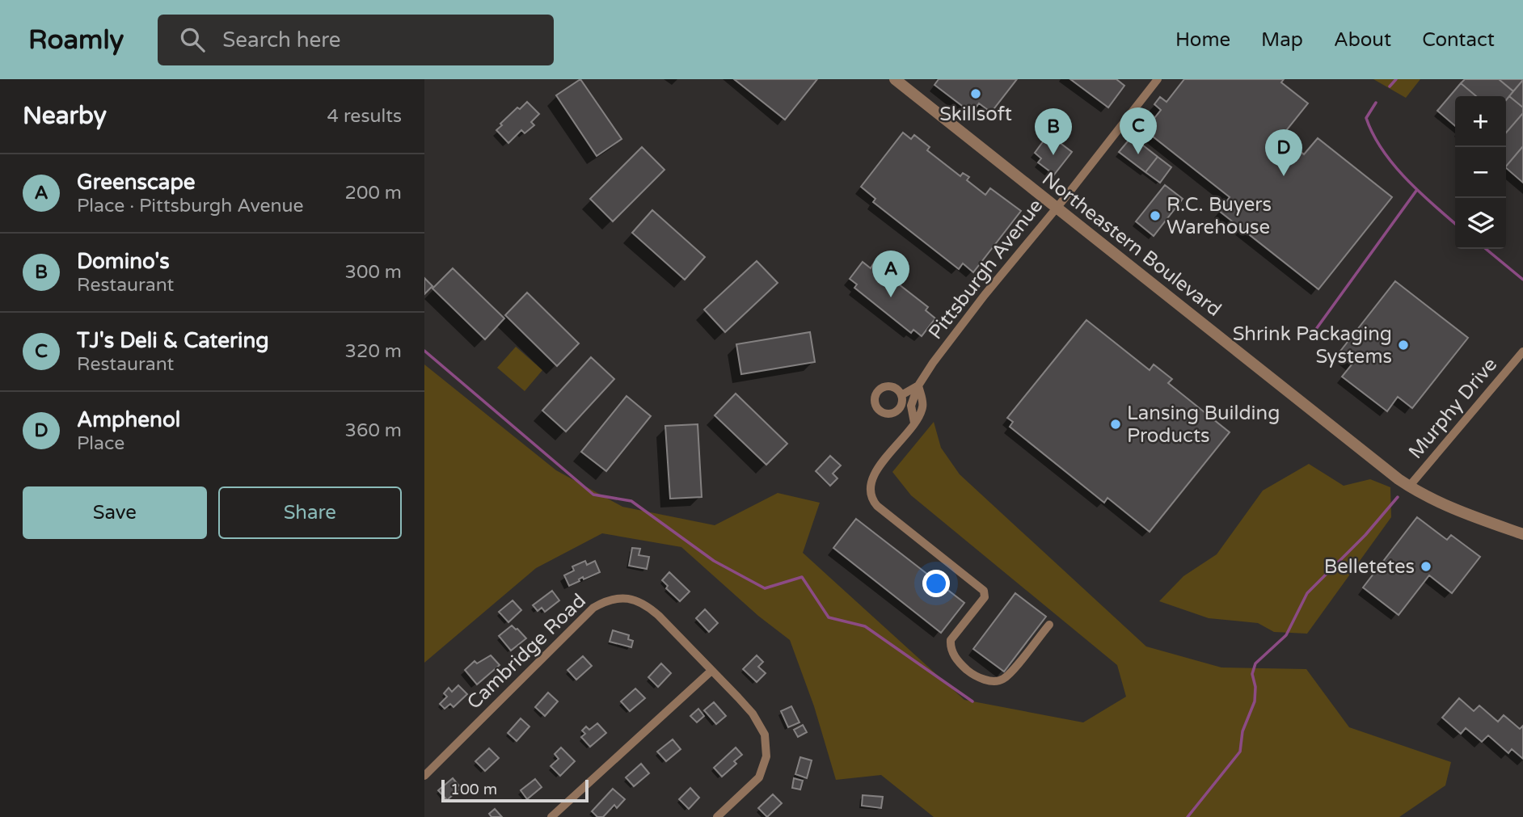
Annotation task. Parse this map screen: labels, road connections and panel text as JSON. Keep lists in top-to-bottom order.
{
  "streets": {
    "street": [
      "Northeastern Boulevard",
      "Pittsburgh Avenue",
      "Murphy Drive",
      "Cambridge Road"
    ]
  },
  "crossings": [
    ["Northeastern Boulevard", "Pittsburgh Avenue"],
    ["Northeastern Boulevard", "Murphy Drive"]
  ],
  "places": [
    "Skillsoft",
    "R.C. Buyers Warehouse",
    "Shrink Packaging Systems",
    "Lansing Building Products",
    "Belletetes"
  ],
  "scale_bar": "100 m",
  "page": {
    "header": "Roamly",
    "search": "Search here",
    "nav": [
      "Home",
      "Map",
      "About",
      "Contact"
    ],
    "heading": ["Nearby", "4 results"],
    "map_buttons": ["+", "−"],
    "pins": [
      "C",
      "B",
      "D",
      "A"
    ],
    "list": [
      {
        "mark": "A",
        "name": "Greenscape",
        "note": "Place · Pittsburgh Avenue",
        "value": "200 m"
      },
      {
        "mark": "B",
        "name": "Domino's",
        "note": "Restaurant",
        "value": "300 m"
      },
      {
        "mark": "C",
        "name": "TJ's Deli & Catering",
        "note": "Restaurant",
        "value": "320 m"
      },
      {
        "mark": "D",
        "name": "Amphenol",
        "note": "Place",
        "value": "360 m"
      }
    ],
    "buttons": ["Save", "Share"],
    "scale": "100 m"
  }
}
